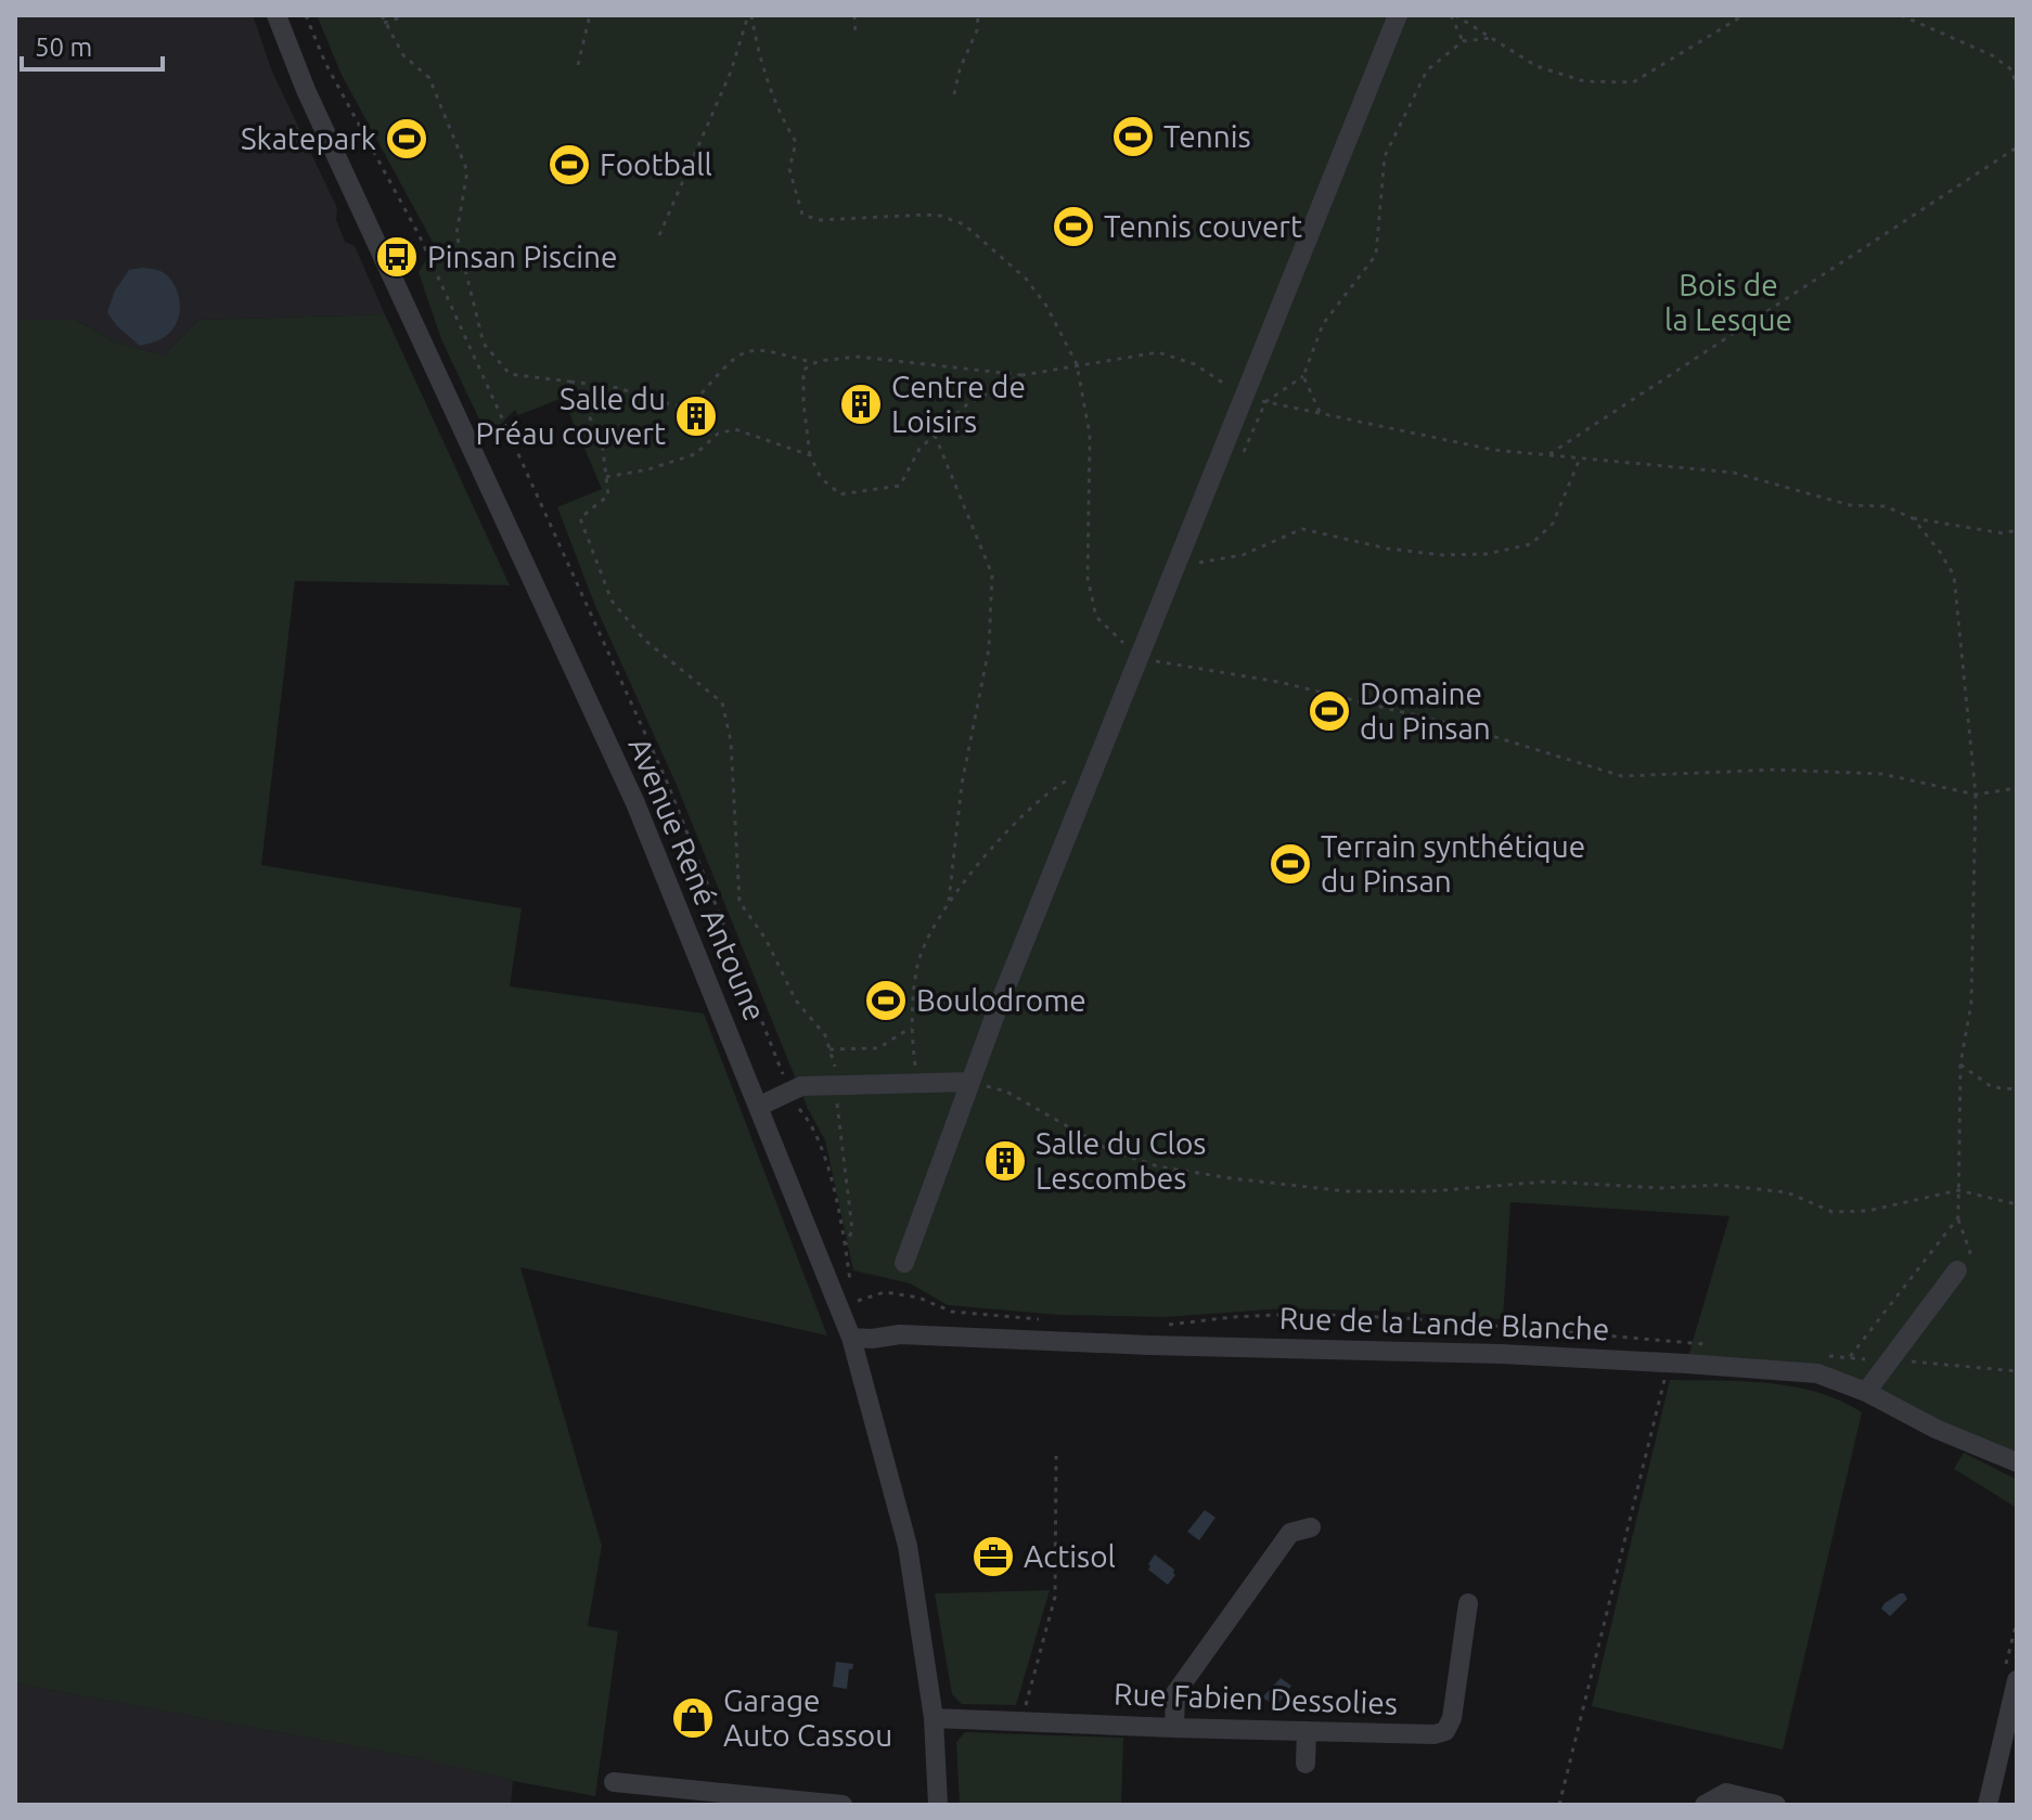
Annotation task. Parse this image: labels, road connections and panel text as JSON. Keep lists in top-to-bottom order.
{
  "streets": {
    "street": ["Avenue René Antoune", "Rue de la Lande Blanche", "Rue Fabien Dessolies"]
  },
  "crossings": [
    ["Avenue René Antoune", "Rue de la Lande Blanche"],
    ["Avenue René Antoune", "Rue Fabien Dessolies"]
  ],
  "parks": ["Bois de la Lesque"],
  "places": {
    "sports": [
      "Tennis",
      "Skatepark",
      "Football",
      "Tennis couvert",
      "Domaine du Pinsan",
      "Terrain synthétique du Pinsan",
      "Boulodrome"
    ],
    "bus stop": ["Pinsan Piscine"],
    "building": ["Centre de Loisirs", "Salle du Préau couvert", "Salle du Clos Lescombes"],
    "office": ["Actisol"],
    "shop": ["Garage Auto Cassou"]
  },
  "scale_bar": "50 m"
}
